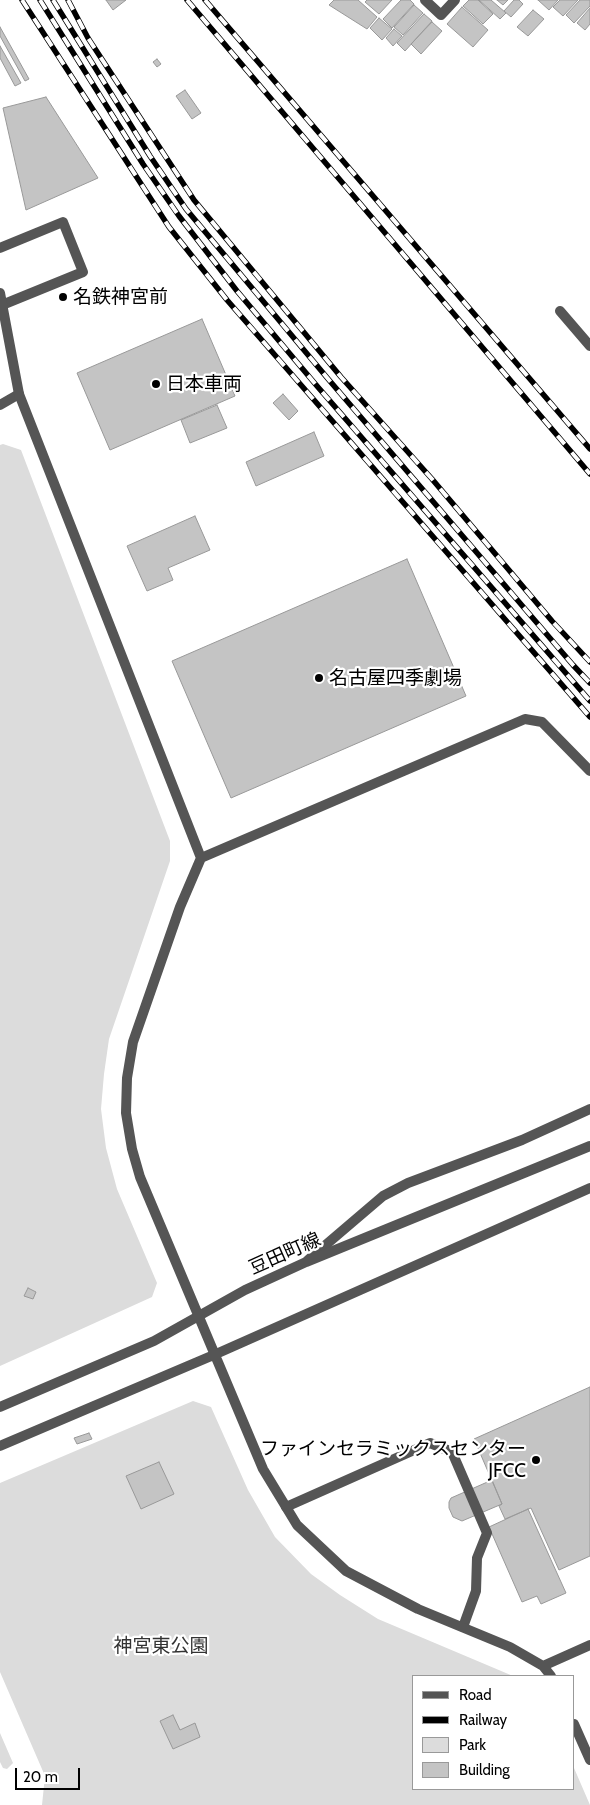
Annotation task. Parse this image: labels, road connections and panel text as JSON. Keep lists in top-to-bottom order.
{
  "streets": {
    "street": ["豆田町線"]
  },
  "parks": ["神宮東公園"],
  "places": [
    "名鉄神宮前",
    "日本車両",
    "名古屋四季劇場",
    "ファインセラミックスセンター JFCC"
  ],
  "legend": [
    "Road",
    "Railway",
    "Park",
    "Building"
  ],
  "scale_bar": "20 m"
}
